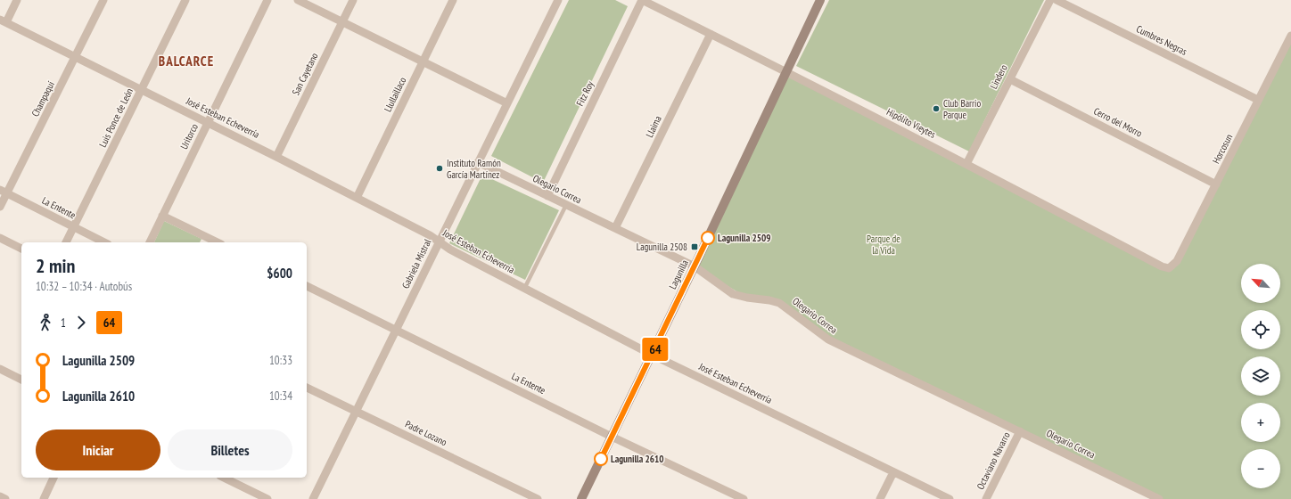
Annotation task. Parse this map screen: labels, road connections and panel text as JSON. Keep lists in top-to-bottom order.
{
  "streets": {
    "main road": ["Lagunilla"],
    "street": [
      "Cumbres Negras",
      "San Cayetano",
      "Lindero",
      "Fitz Roy",
      "Llullaillaco",
      "Champaquí",
      "Luis Ponce de León",
      "José Esteban Echeverría",
      "Cerro del Morro",
      "Hipólito Vieytes",
      "Llaima",
      "Uritorco",
      "Horcosun",
      "Olegario Correa",
      "La Entente",
      "Gabriela Mistral",
      "Padre Lozano",
      "Octaviano Navarro"
    ]
  },
  "crossings": [
    ["Cumbres Negras", "Horcosun"],
    ["San Cayetano", "José Esteban Echeverría"],
    ["Lindero", "Cerro del Morro"],
    ["Lindero", "Hipólito Vieytes"],
    ["Fitz Roy", "Hipólito Vieytes"],
    ["Fitz Roy", "Olegario Correa"],
    ["Llullaillaco", "José Esteban Echeverría"],
    ["Champaquí", "José Esteban Echeverría"],
    ["Champaquí", "La Entente"],
    ["Luis Ponce de León", "José Esteban Echeverría"],
    ["Luis Ponce de León", "La Entente"],
    ["José Esteban Echeverría", "Uritorco"],
    ["José Esteban Echeverría", "Gabriela Mistral"],
    ["José Esteban Echeverría", "Lagunilla"],
    ["Cerro del Morro", "Horcosun"],
    ["Hipólito Vieytes", "Llaima"],
    ["Hipólito Vieytes", "Horcosun"],
    ["Hipólito Vieytes", "Lagunilla"],
    ["Llaima", "Olegario Correa"],
    ["Olegario Correa", "Gabriela Mistral"],
    ["Olegario Correa", "Lagunilla"],
    ["Olegario Correa", "Octaviano Navarro"],
    ["La Entente", "Gabriela Mistral"],
    ["La Entente", "Lagunilla"],
    ["Gabriela Mistral", "Padre Lozano"]
  ],
  "districts": ["BALCARCE"],
  "parks": ["Parque de la Vida"],
  "places": {
    "other": [
      "Club Barrio Parque",
      "Instituto Ramón García Martínez",
      "Lagunilla 2509",
      "Lagunilla 2610"
    ],
    "transit": ["Lagunilla 2508"]
  },
  "lines": ["bus line 64"],
  "north": "top left",
  "page": {
    "on_map": "64",
    "heading": ["2 min", "10:32 – 10:34 · Autobús", "$600"],
    "map_buttons": ["+", "−"],
    "legs": ["1", "64"],
    "list": [
      {
        "name": "Lagunilla 2509",
        "value": "10:33"
      },
      {
        "name": "Lagunilla 2610",
        "value": "10:34"
      }
    ],
    "buttons": ["Iniciar", "Billetes"]
  }
}
